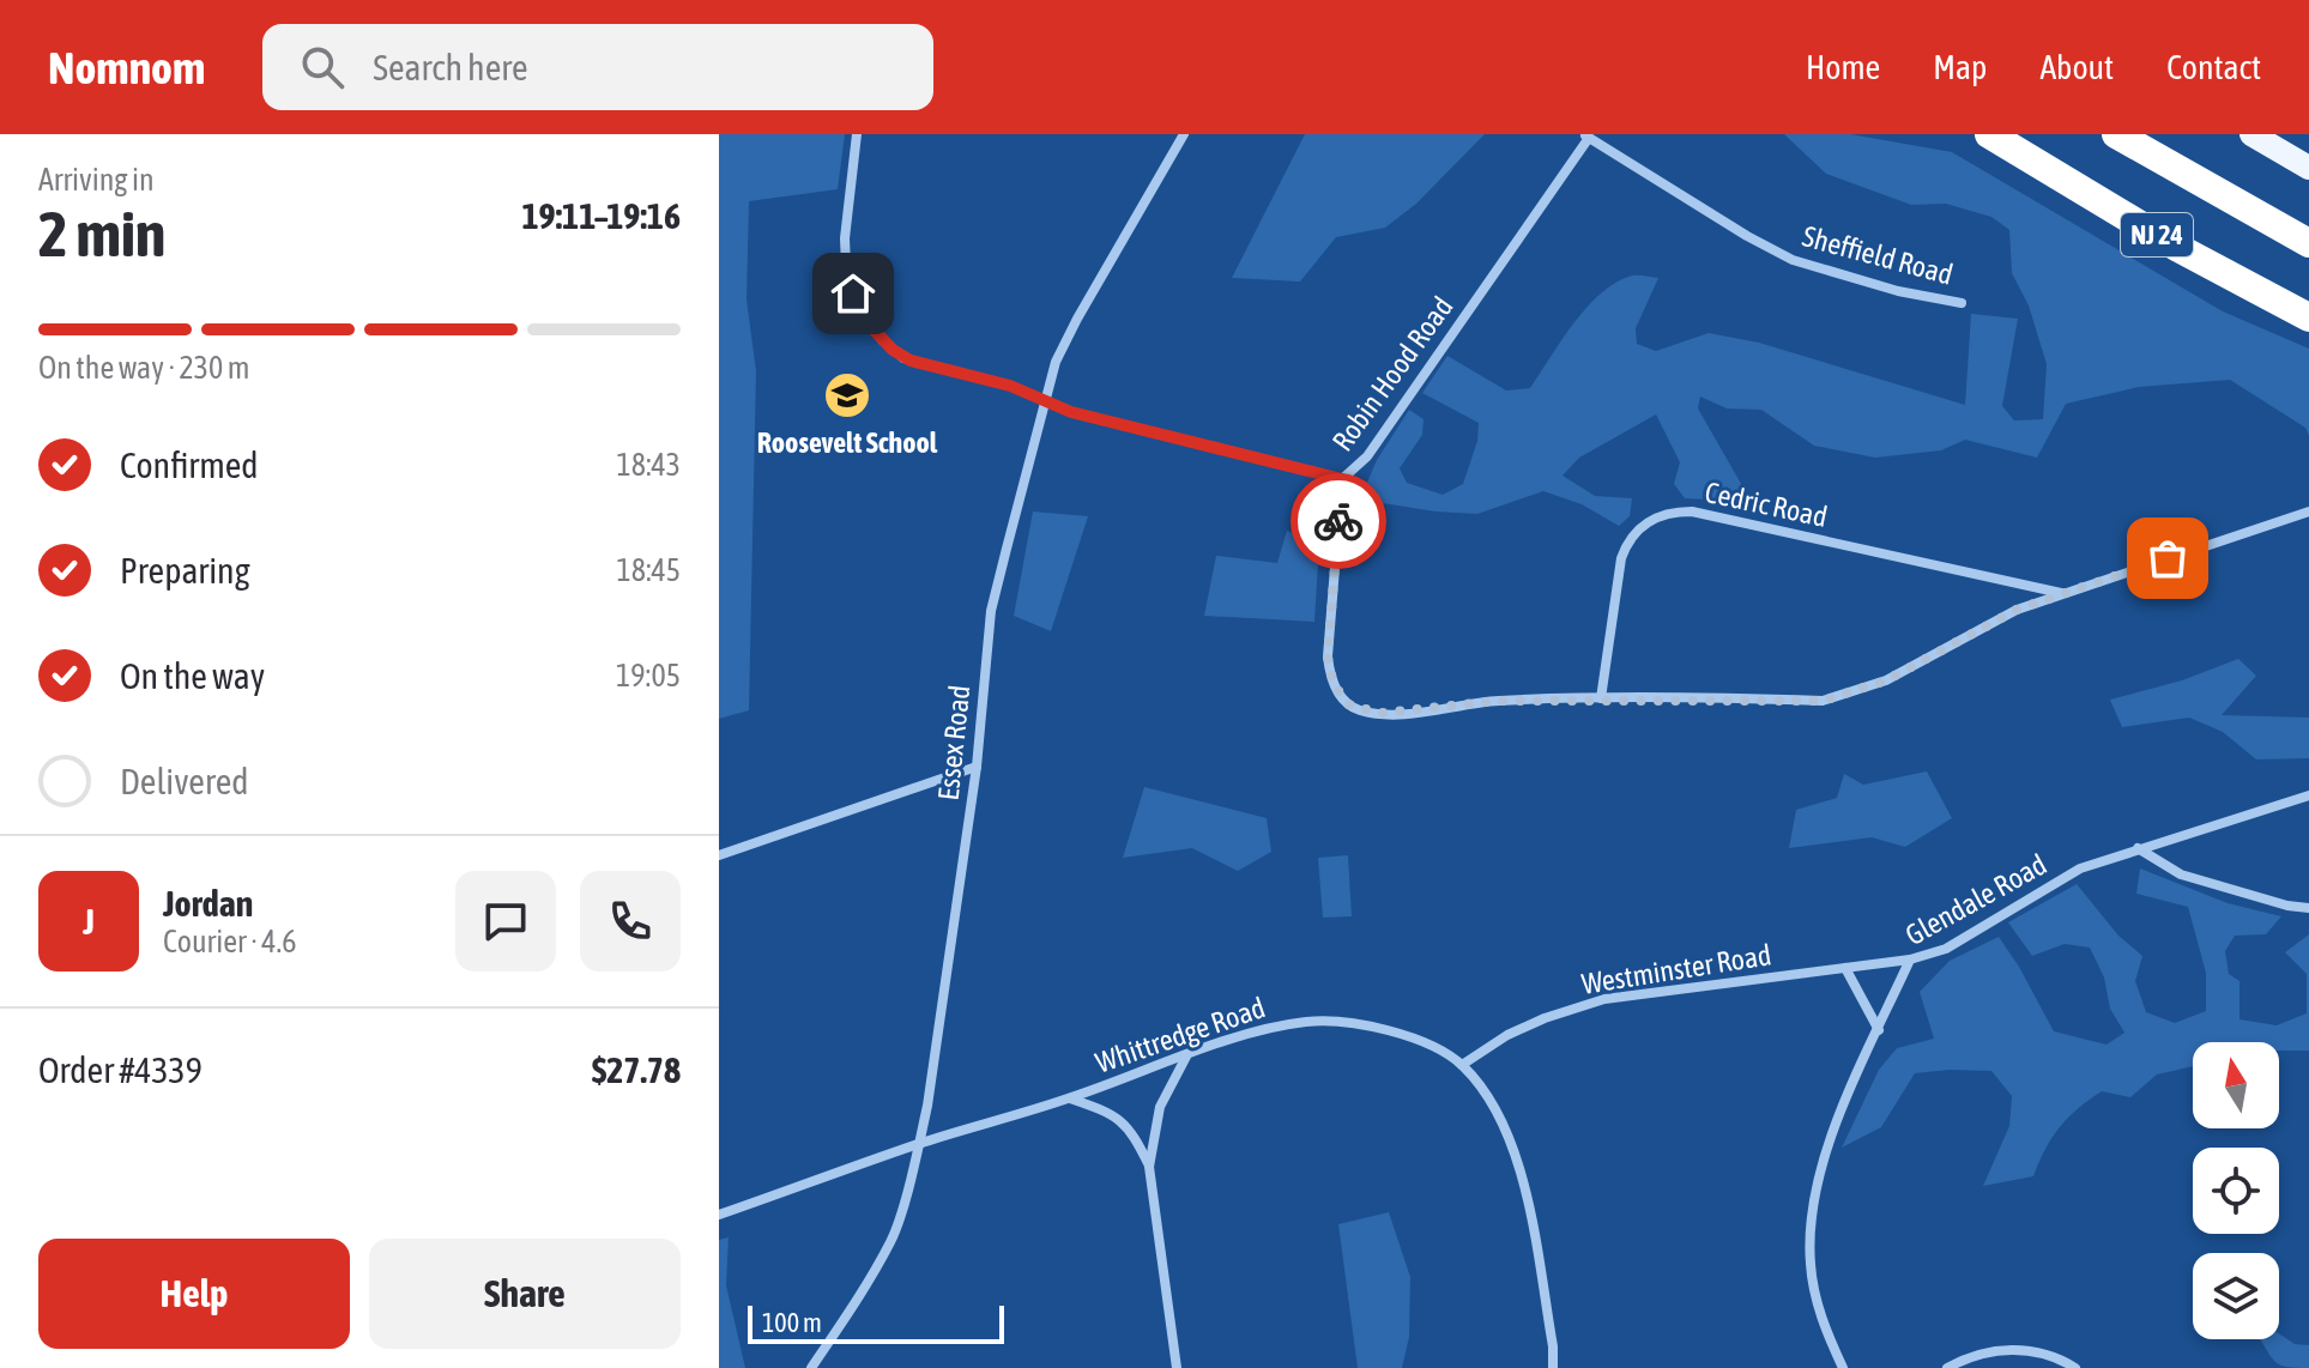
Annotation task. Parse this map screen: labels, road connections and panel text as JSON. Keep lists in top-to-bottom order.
{
  "streets": {
    "highway": ["NJ 24"],
    "street": [
      "Sheffield Road",
      "Robin Hood Road",
      "Cedric Road",
      "Essex Road",
      "Glendale Road",
      "Westminster Road",
      "Whittredge Road"
    ]
  },
  "crossings": [
    ["Sheffield Road", "Robin Hood Road"],
    ["Robin Hood Road", "Essex Road"],
    ["Essex Road", "Whittredge Road"],
    ["Glendale Road", "Westminster Road"],
    ["Westminster Road", "Whittredge Road"]
  ],
  "places": {
    "school or university": ["Roosevelt School"]
  },
  "scale_bar": "100 m",
  "north": "top",
  "page": {
    "header": "Nomnom",
    "search": "Search here",
    "nav": [
      "Home",
      "Map",
      "About",
      "Contact"
    ],
    "heading": ["2 min", "Arriving in", "19:11–19:16"],
    "panel": [
      "Jordan",
      "Courier · 4.6",
      "Order #4339",
      "$27.78"
    ],
    "bar": "On the way · 230 m",
    "list": [
      ["Confirmed", "18:43"],
      ["Preparing", "18:45"],
      ["On the way", "19:05"],
      "Delivered"
    ],
    "round": "J",
    "buttons": ["Help", "Share"],
    "scale": "100 m"
  }
}
